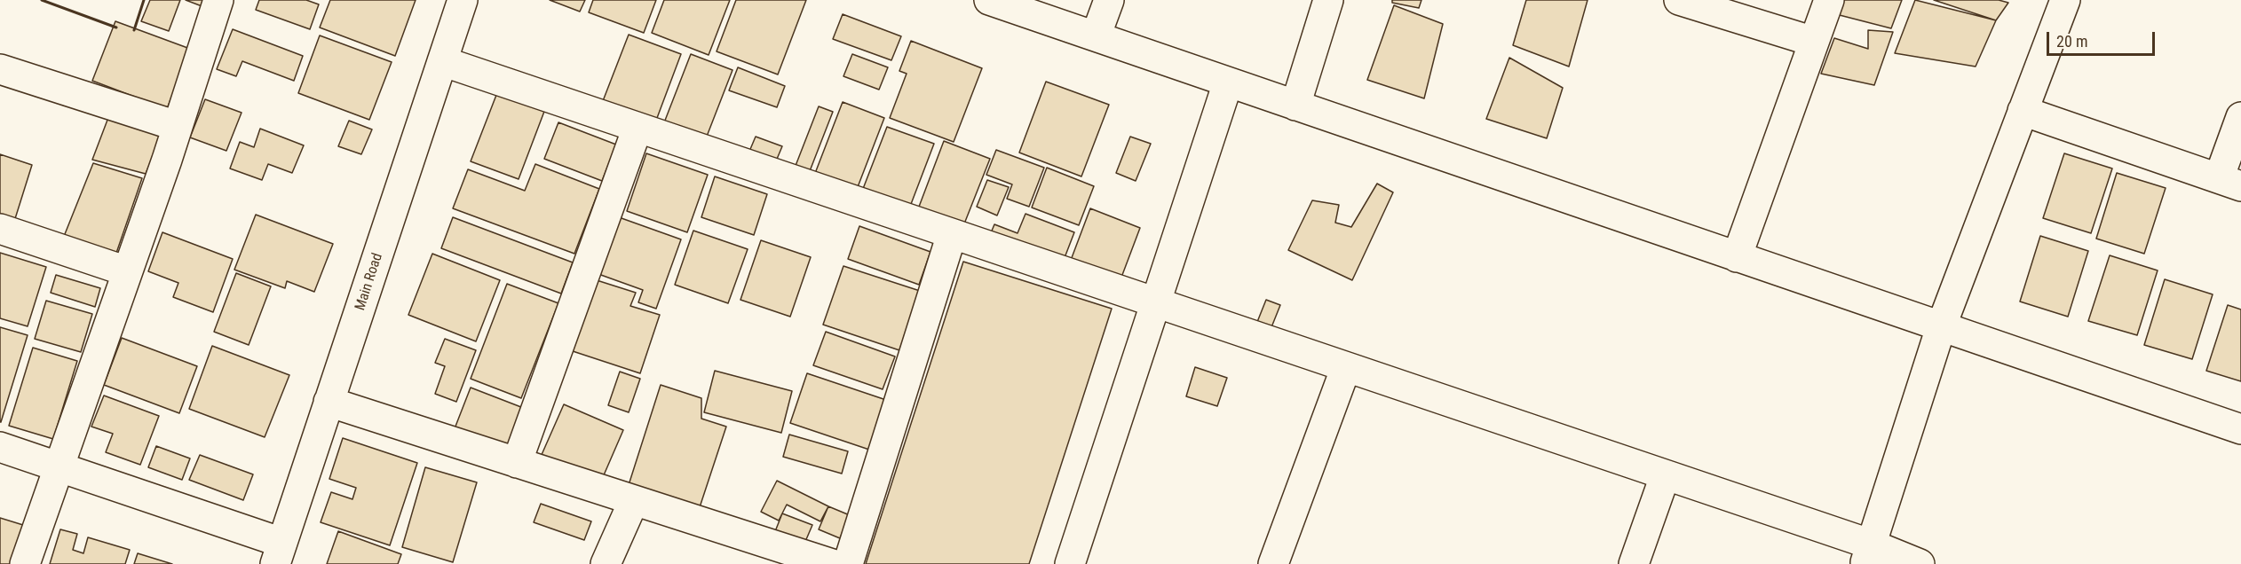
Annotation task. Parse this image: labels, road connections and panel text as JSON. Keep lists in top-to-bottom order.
{
  "streets": {
    "street": ["Main Road"]
  },
  "scale_bar": "20 m"
}
